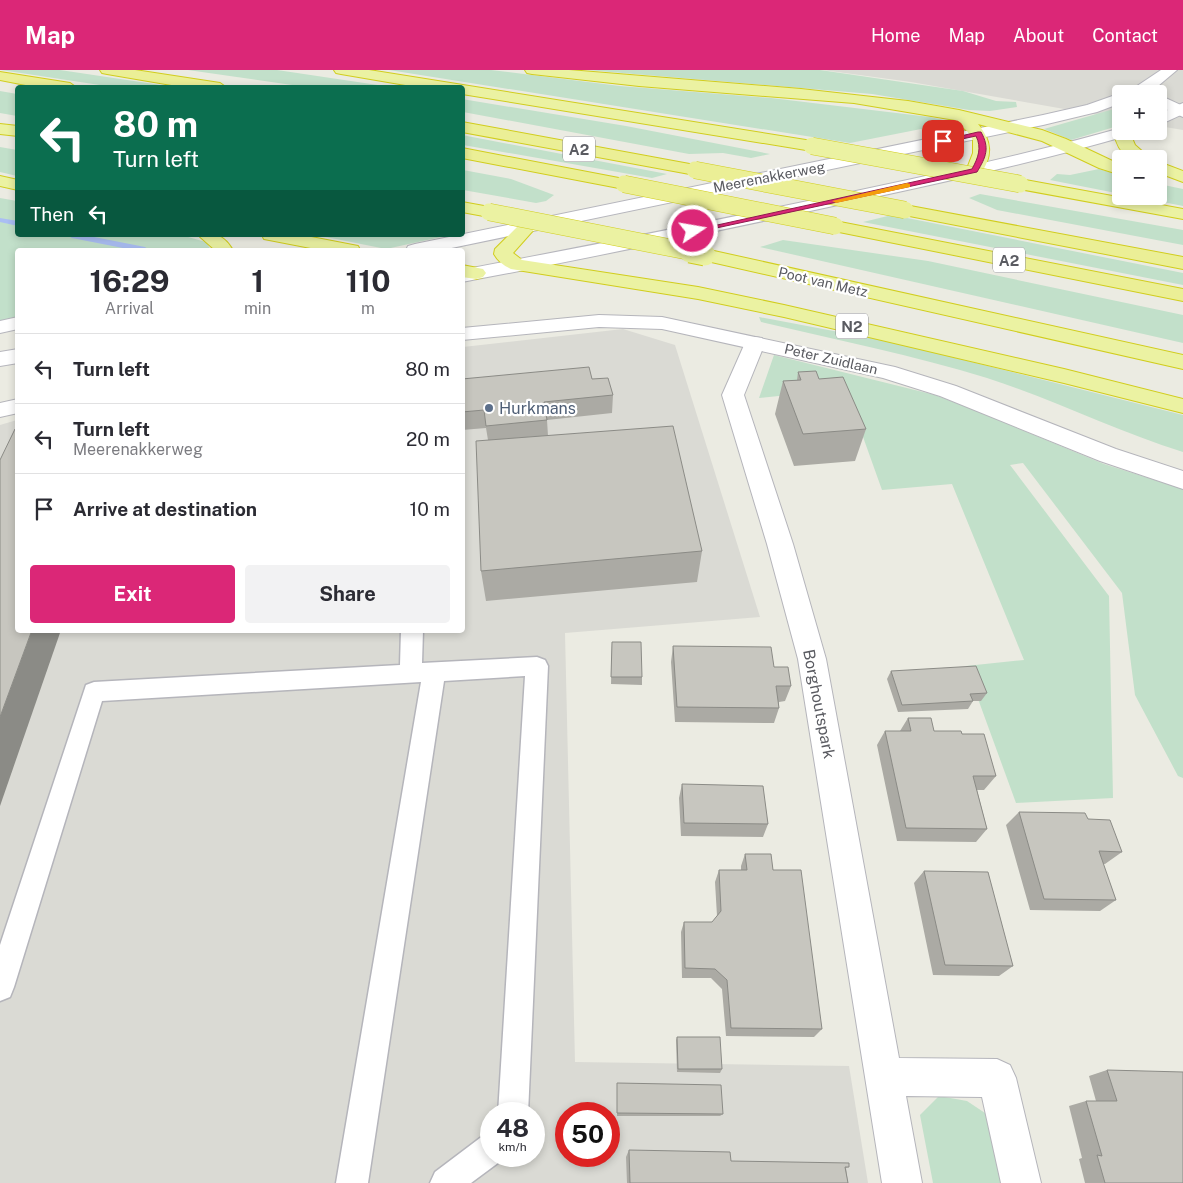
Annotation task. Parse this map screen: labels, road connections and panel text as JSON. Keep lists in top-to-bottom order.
{
  "streets": {
    "highway": ["A2", "Poot van Metz", "N2"],
    "main road": ["Meerenakkerweg", "Peter Zuidlaan", "Borghoutspark"]
  },
  "crossings": [
    ["Peter Zuidlaan", "Borghoutspark"]
  ],
  "places": ["Hurkmans"],
  "page": {
    "header": "Map",
    "nav": [
      "Home",
      "Map",
      "About",
      "Contact"
    ],
    "map_buttons": ["+", "−"],
    "turn": ["80 m", "Turn left"],
    "then": "Then",
    "eta": [
      "16:29",
      "Arrival",
      "1",
      "min",
      "110",
      "m"
    ],
    "list": [
      {
        "name": "Turn left",
        "value": "80 m"
      },
      {
        "name": "Turn left",
        "note": "Meerenakkerweg",
        "value": "20 m"
      },
      {
        "name": "Arrive at destination",
        "value": "10 m"
      }
    ],
    "buttons": ["Exit", "Share"],
    "speed": "48 km/h",
    "limit": "50"
  }
}
